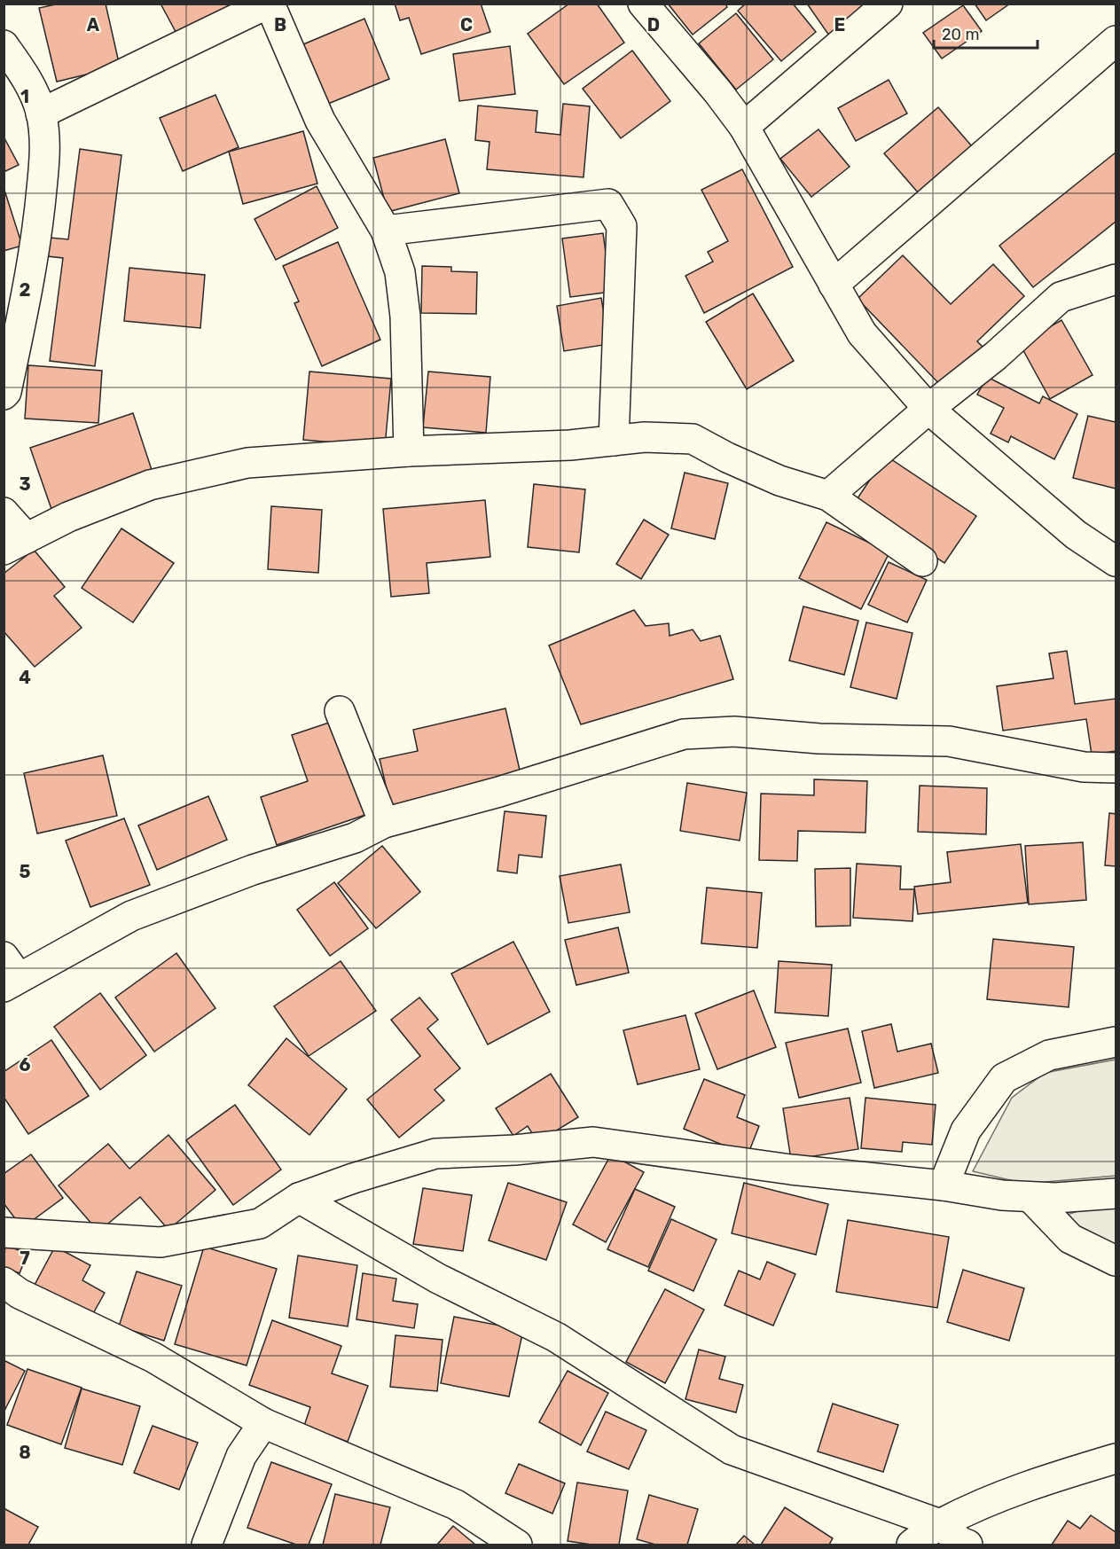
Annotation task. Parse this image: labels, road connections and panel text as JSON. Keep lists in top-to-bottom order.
{
  "scale_bar": "20 m",
  "grid": {
    "columns": [
      "A",
      "B",
      "C",
      "D",
      "E"
    ],
    "rows": [
      "1",
      "2",
      "3",
      "4",
      "5",
      "6",
      "7",
      "8"
    ]
  }
}
